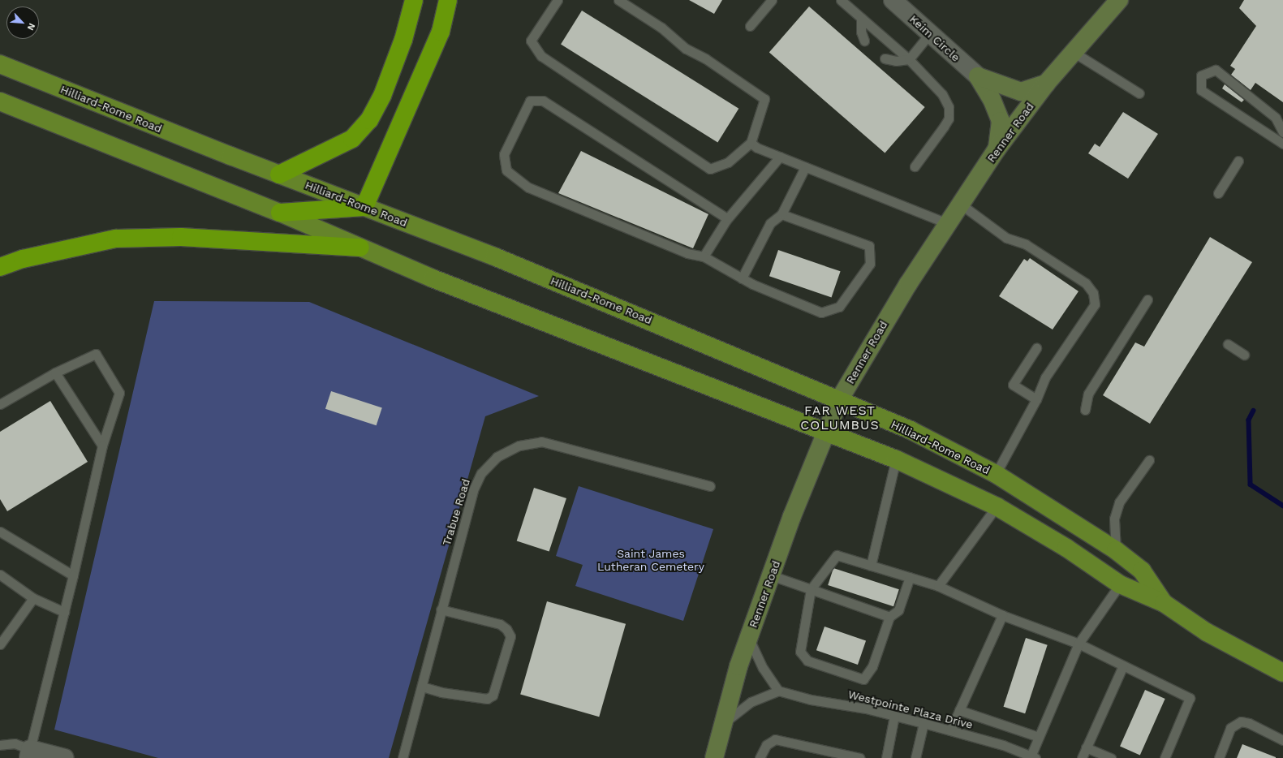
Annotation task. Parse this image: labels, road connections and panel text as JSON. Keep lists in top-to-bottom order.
{
  "streets": {
    "main road": ["Hilliard-Rome Road", "Renner Road"],
    "street": ["Keim Circle"],
    "lane": ["Trabue Road", "Westpointe Plaza Drive"]
  },
  "crossings": [
    ["Hilliard-Rome Road", "Renner Road"]
  ],
  "districts": ["FAR WEST COLUMBUS"],
  "parks": ["Saint James Lutheran Cemetery"],
  "north": "bottom right"
}
